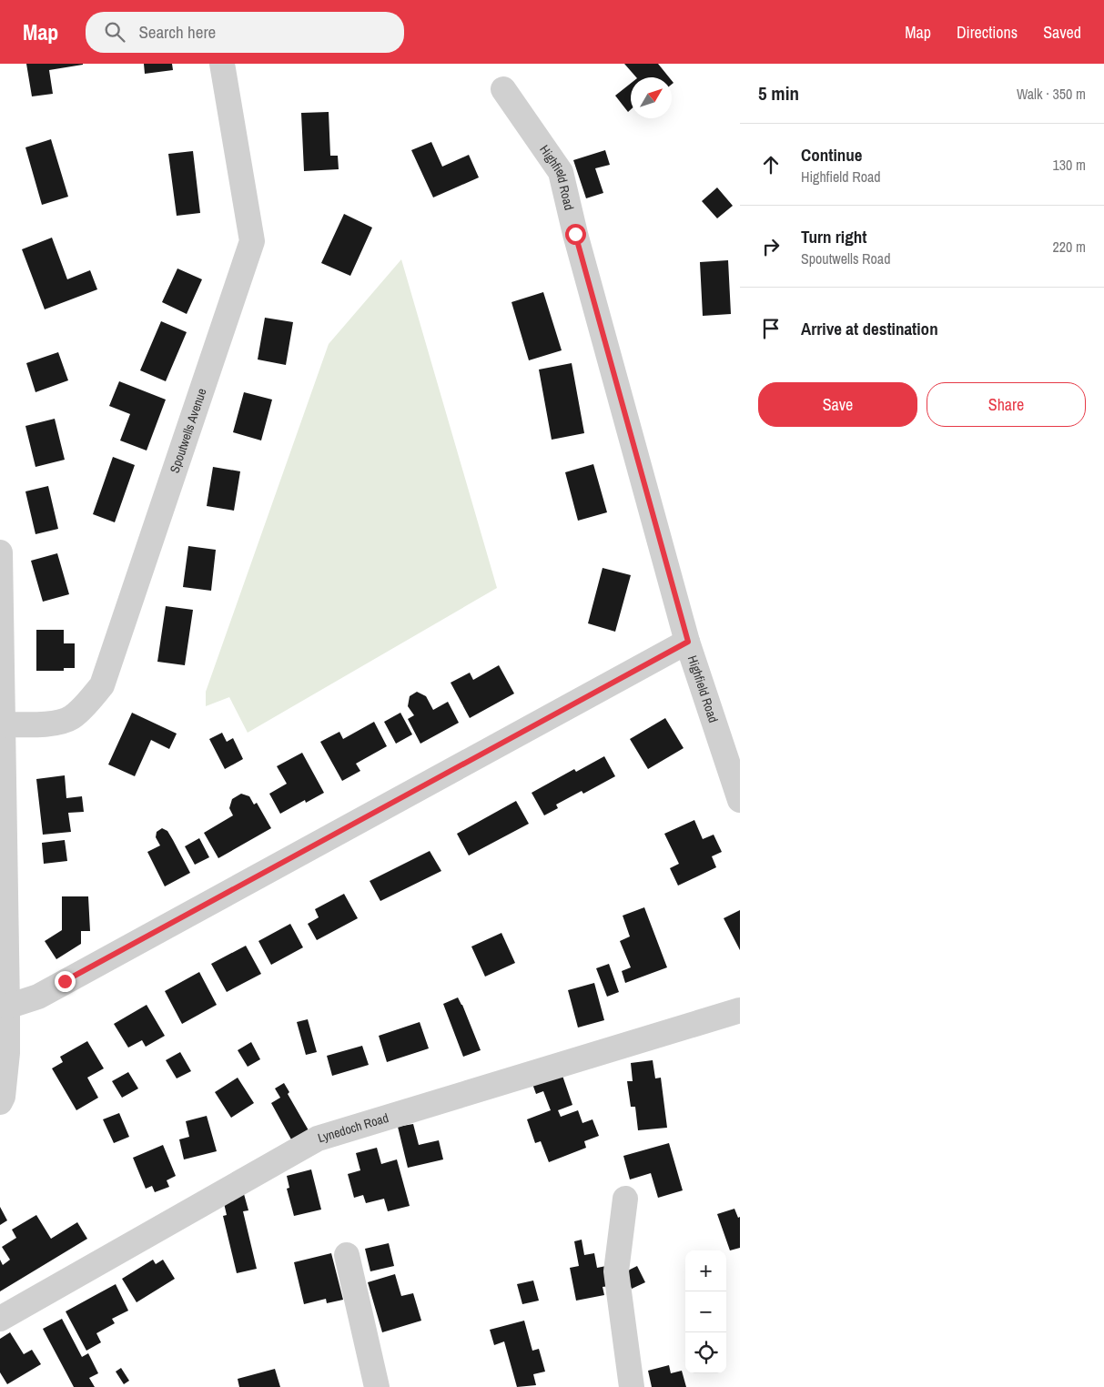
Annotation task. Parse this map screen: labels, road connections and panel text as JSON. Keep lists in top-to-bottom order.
{
  "streets": {
    "street": ["Highfield Road", "Spoutwells Avenue", "Lynedoch Road"]
  },
  "north": "top right",
  "page": {
    "header": "Map",
    "search": "Search here",
    "nav": ["Map", "Directions", "Saved"],
    "heading": ["5 min", "Walk · 350 m"],
    "list": [
      ["Continue", "Highfield Road", "130 m"],
      ["Turn right", "Spoutwells Road", "220 m"],
      "Arrive at destination"
    ],
    "buttons": ["Save", "Share"],
    "map_buttons": ["+", "−"]
  }
}
